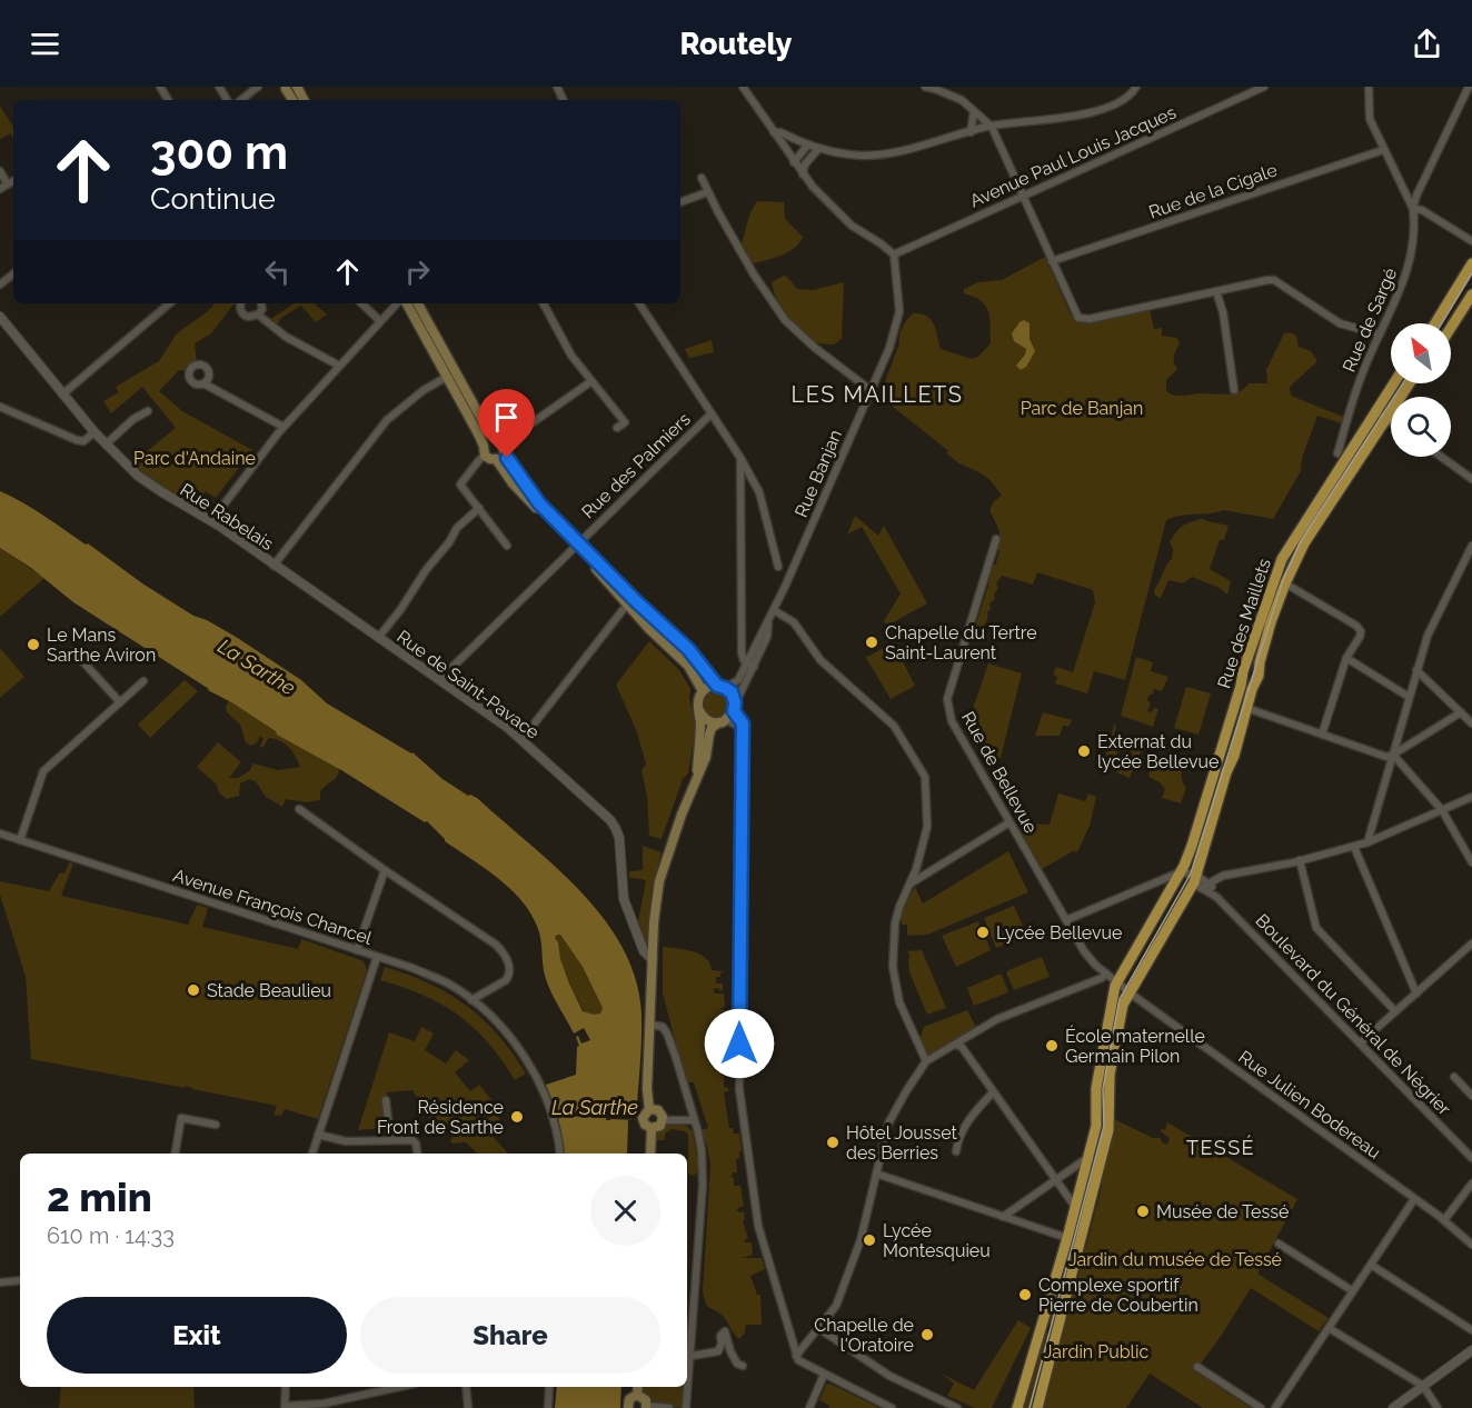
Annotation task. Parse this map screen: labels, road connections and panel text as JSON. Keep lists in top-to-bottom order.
{
  "streets": {
    "main road": ["Rue des Maillets"],
    "street": [
      "Avenue Paul Louis Jacques",
      "Rue de la Cigale",
      "Rue de Sargé",
      "Rue des Palmiers",
      "Rue Banjan",
      "Rue Rabelais",
      "Rue de Saint-Pavace",
      "Rue de Bellevue",
      "Avenue François Chancel",
      "Boulevard du Général de Négrier",
      "Rue Julien Bodereau"
    ]
  },
  "crossings": [
    ["Avenue Paul Louis Jacques", "Rue Banjan"],
    ["Rue de la Cigale", "Rue de Sargé"],
    ["Rue des Palmiers", "Rue de Saint-Pavace"],
    ["Rue Rabelais", "Rue de Saint-Pavace"],
    ["Rue des Maillets", "Rue de Bellevue"],
    ["Rue des Maillets", "Boulevard du Général de Négrier"],
    ["Rue des Maillets", "Rue Julien Bodereau"],
    ["Rue de Bellevue", "Rue Julien Bodereau"]
  ],
  "districts": ["LES MAILLETS", "TESSÉ"],
  "water": ["La Sarthe"],
  "parks": [
    "Parc de Banjan",
    "Parc d'Andaine",
    "Jardin du musée de Tessé",
    "Jardin Public"
  ],
  "places": [
    "Chapelle du Tertre Saint-Laurent",
    "Le Mans Sarthe Aviron",
    "Externat du lycée Bellevue",
    "Lycée Bellevue",
    "Stade Beaulieu",
    "École maternelle Germain Pilon",
    "Résidence Front de Sarthe",
    "Hôtel Jousset des Berries",
    "Musée de Tessé",
    "Lycée Montesquieu",
    "Complexe sportif Pierre de Coubertin",
    "Chapelle de l'Oratoire"
  ],
  "north": "top left",
  "page": {
    "header": "Routely",
    "turn": ["300 m", "Continue"],
    "heading": ["2 min", "610 m · 14:33"],
    "buttons": ["Exit", "Share"]
  }
}
